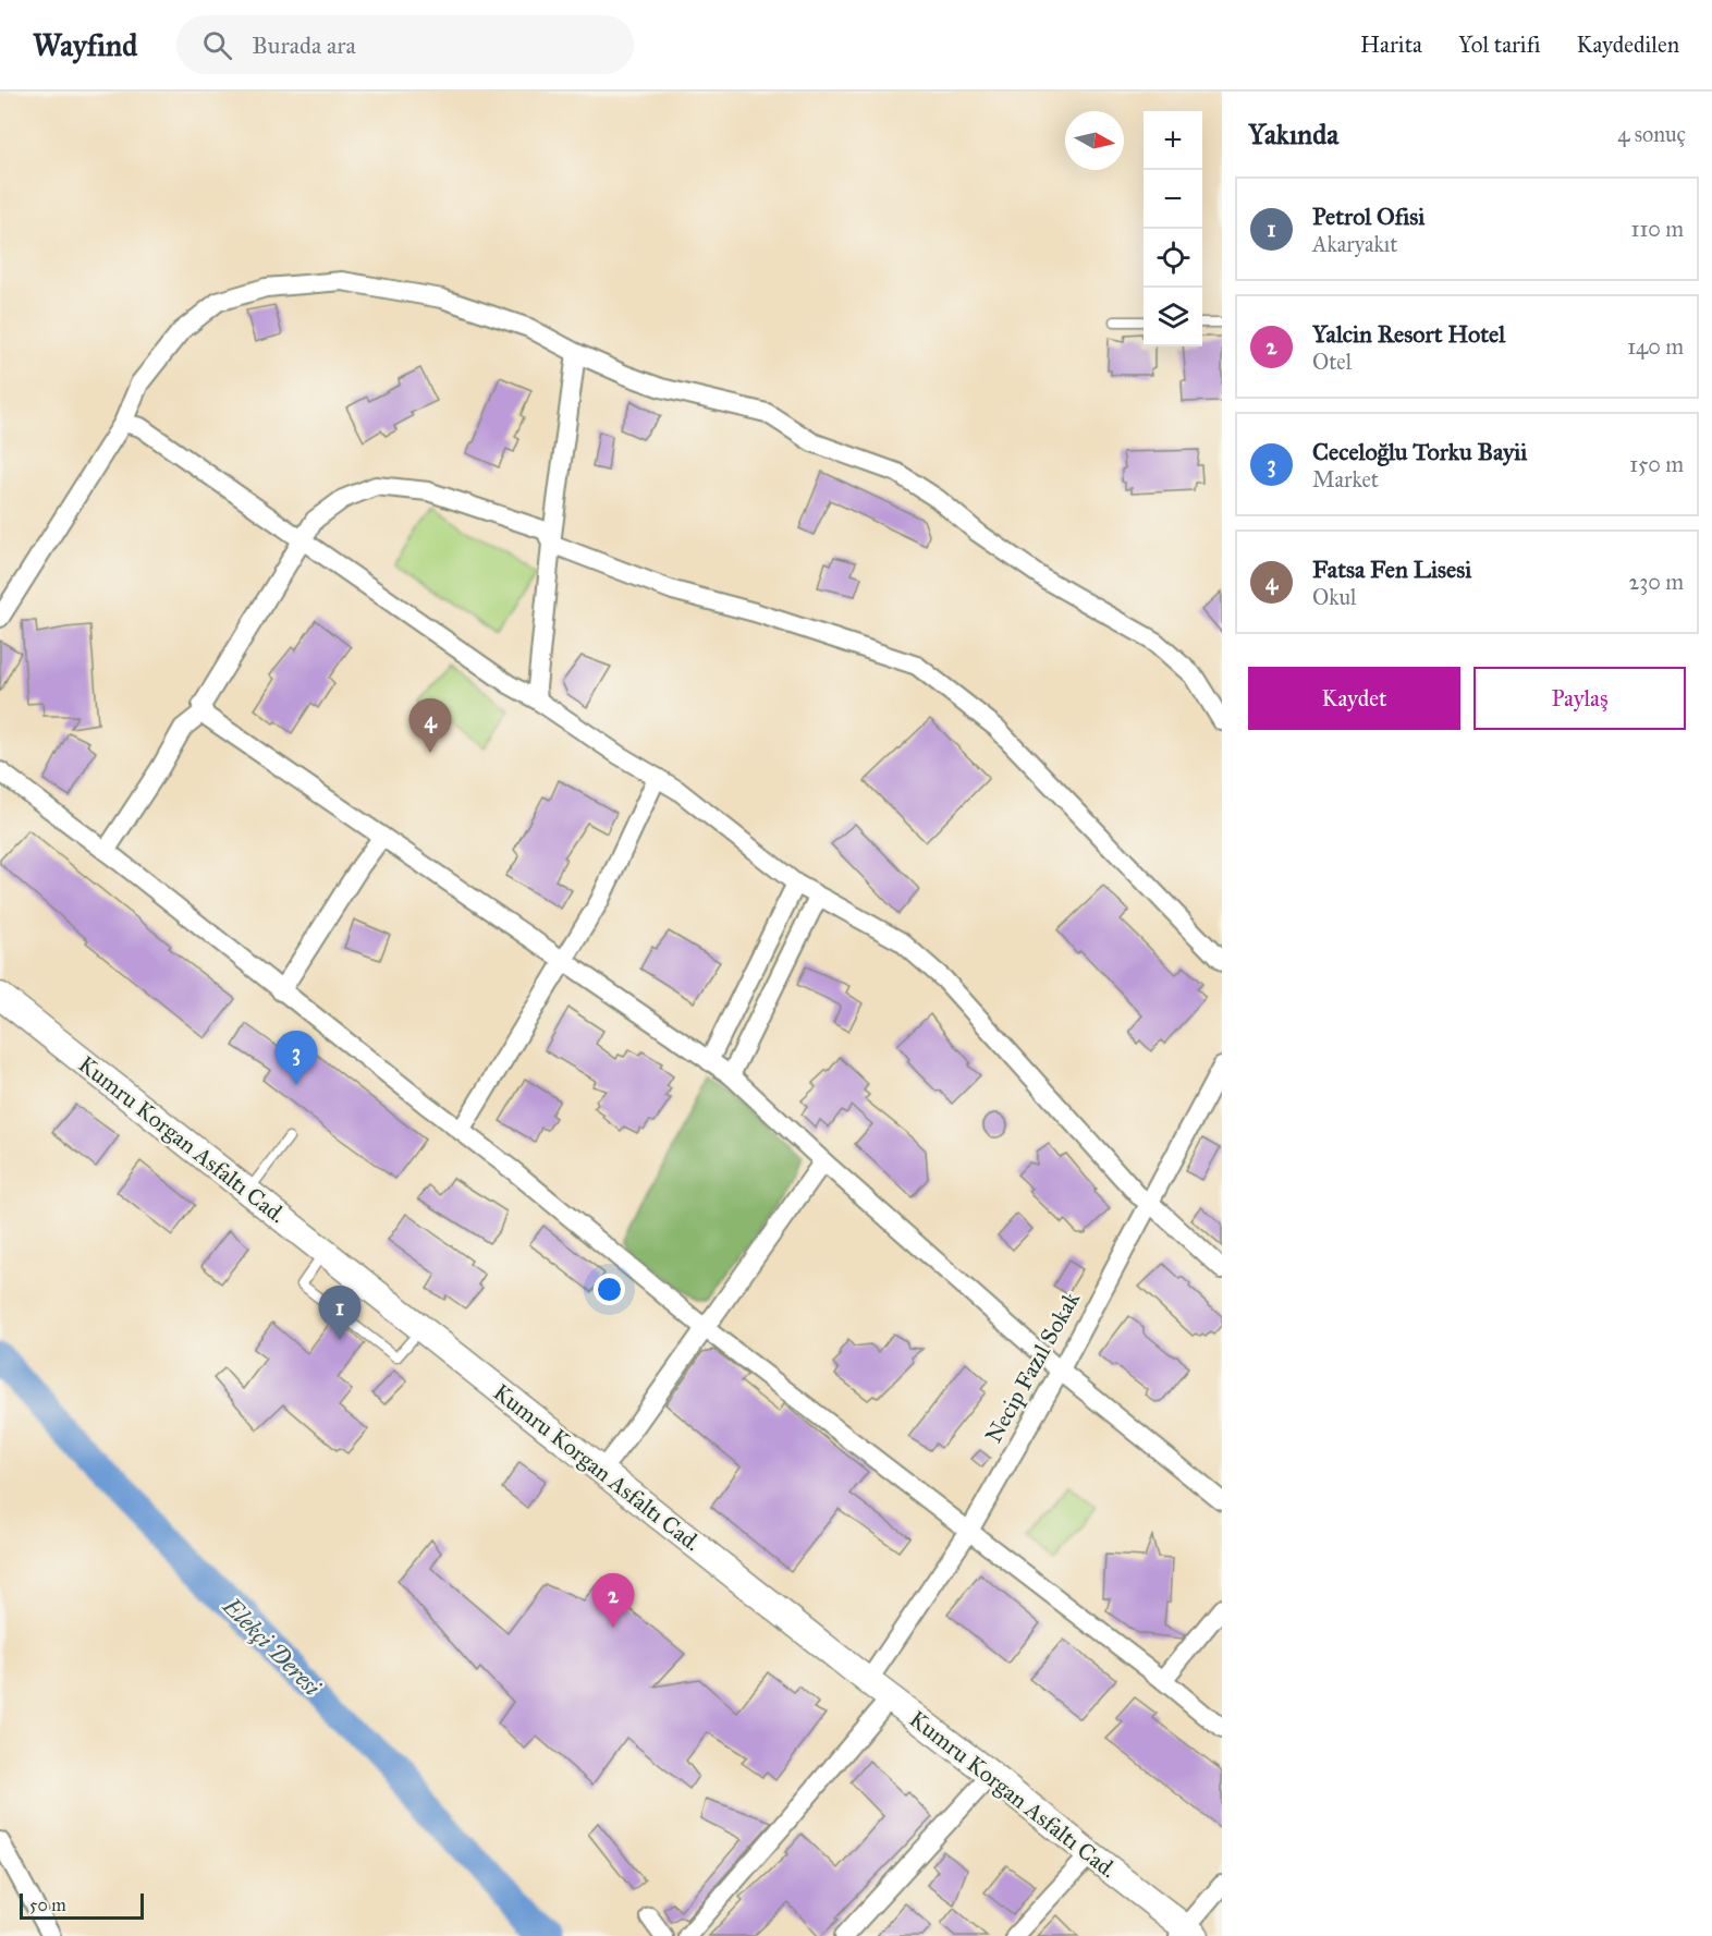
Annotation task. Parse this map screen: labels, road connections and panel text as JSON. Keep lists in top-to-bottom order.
{
  "streets": {
    "main road": ["Kumru Korgan Asfaltı Cad."],
    "street": ["Necip Fazıl Sokak"]
  },
  "crossings": [
    ["Kumru Korgan Asfaltı Cad.", "Necip Fazıl Sokak"]
  ],
  "water": ["Elekçi Deresi"],
  "scale_bar": "50 m",
  "north": "right",
  "page": {
    "header": "Wayfind",
    "search": "Burada ara",
    "nav": ["Harita", "Yol tarifi", "Kaydedilen"],
    "heading": ["Yakında", "4 sonuç"],
    "map_buttons": ["+", "−"],
    "list": [
      {
        "mark": "1",
        "name": "Petrol Ofisi",
        "note": "Akaryakıt",
        "value": "110 m"
      },
      {
        "mark": "2",
        "name": "Yalcin Resort Hotel",
        "note": "Otel",
        "value": "140 m"
      },
      {
        "mark": "3",
        "name": "Ceceloğlu Torku Bayii",
        "note": "Market",
        "value": "150 m"
      },
      {
        "mark": "4",
        "name": "Fatsa Fen Lisesi",
        "note": "Okul",
        "value": "230 m"
      }
    ],
    "buttons": ["Kaydet", "Paylaş"],
    "pins": [
      "4",
      "3",
      "1",
      "2"
    ],
    "scale": "50 m"
  }
}
